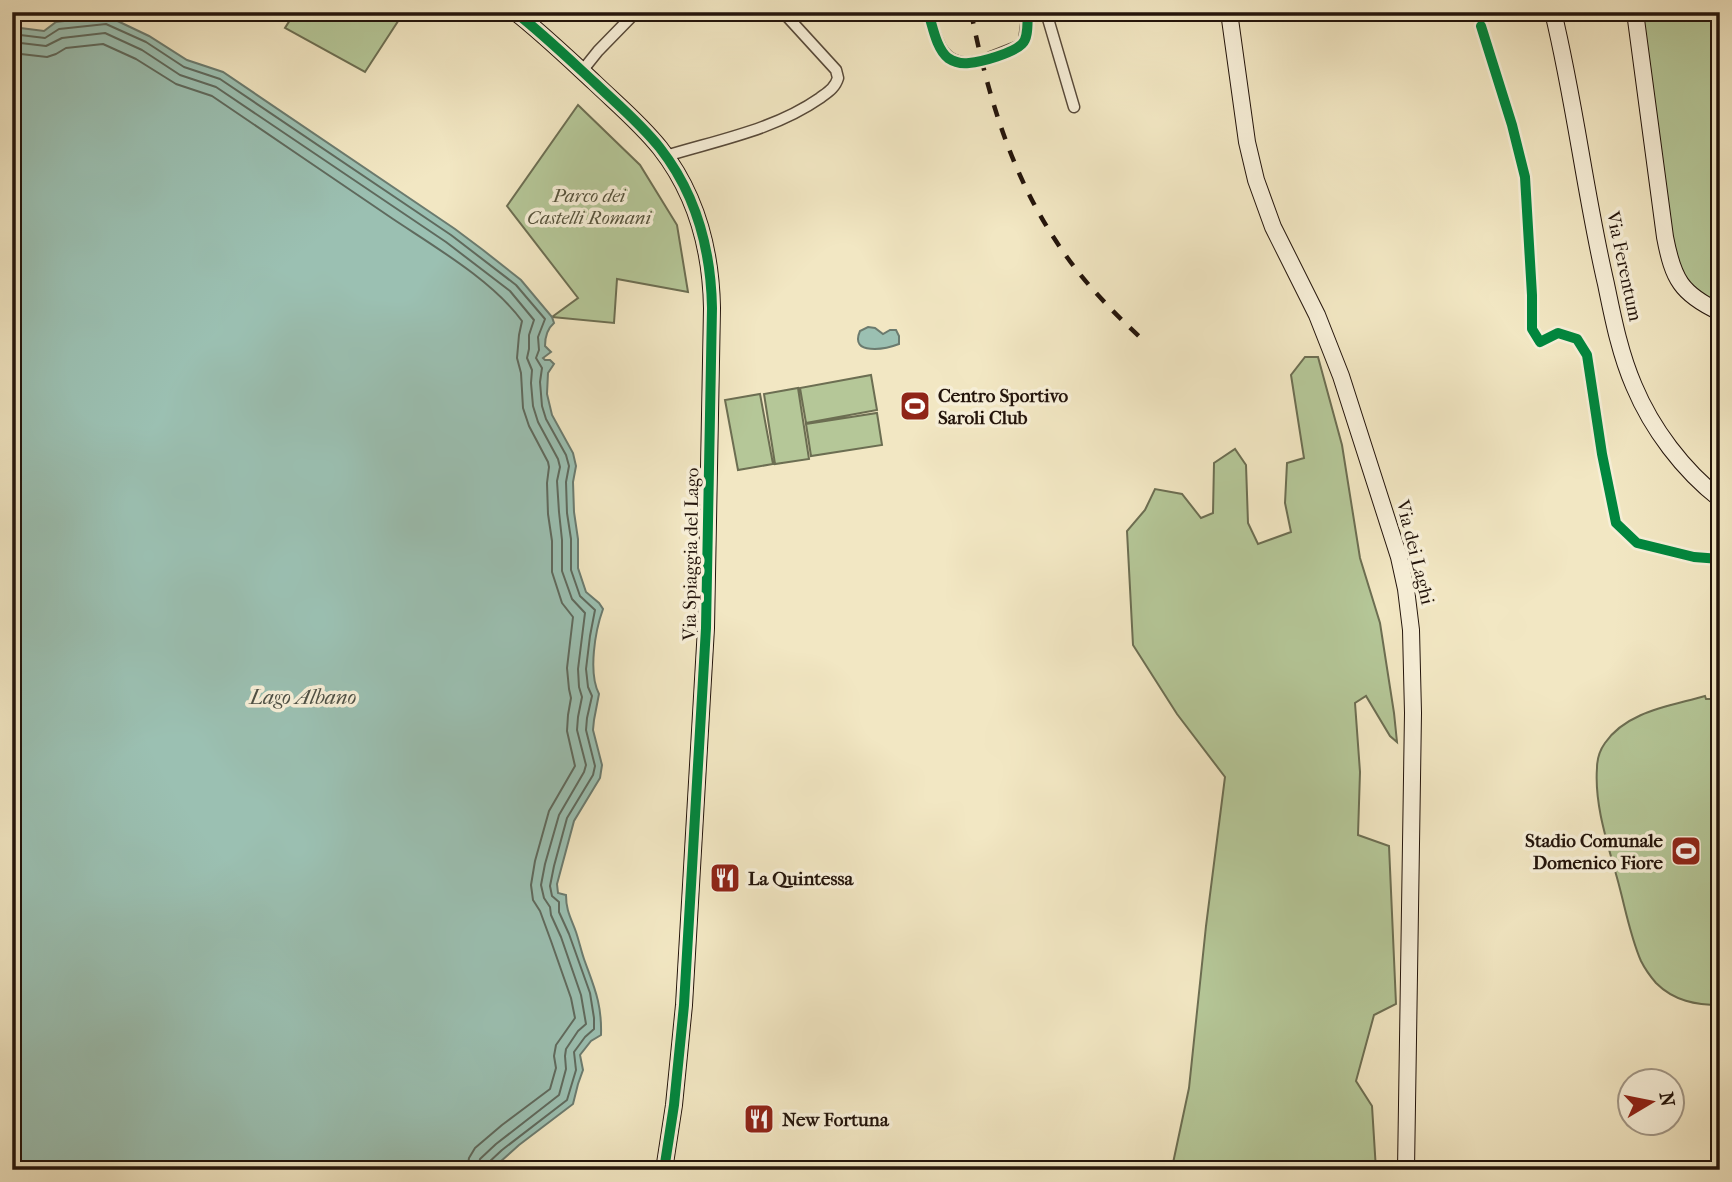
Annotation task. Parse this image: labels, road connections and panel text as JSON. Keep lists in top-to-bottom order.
{
  "streets": {
    "main road": ["Via Ferentum", "Via dei Laghi", "Via Spiaggia del Lago"]
  },
  "water": ["Lago Albano"],
  "parks": ["Parco dei Castelli Romani"],
  "places": {
    "sports": ["Centro Sportivo Saroli Club", "Stadio Comunale Domenico Fiore"],
    "restaurant": ["La Quintessa", "New Fortuna"]
  },
  "north": "right"
}
